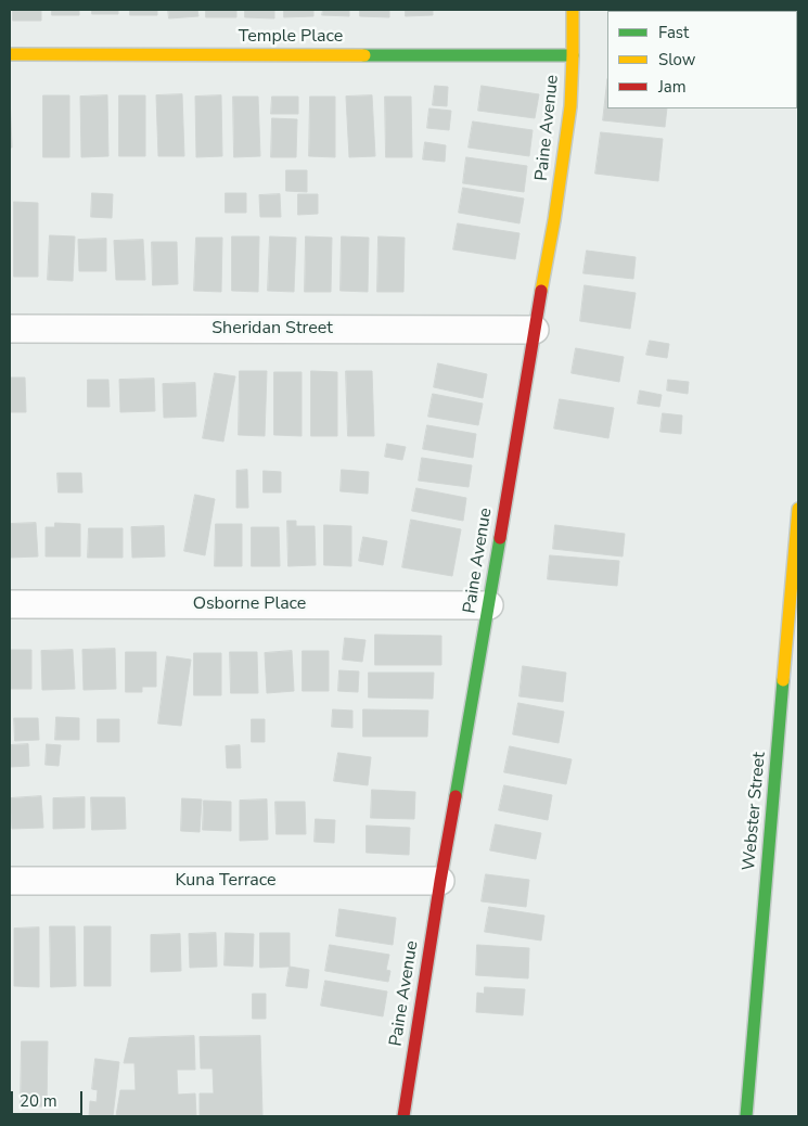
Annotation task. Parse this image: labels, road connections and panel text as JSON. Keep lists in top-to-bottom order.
{
  "streets": {
    "street": [
      "Temple Place",
      "Paine Avenue",
      "Sheridan Street",
      "Osborne Place",
      "Webster Street",
      "Kuna Terrace"
    ]
  },
  "crossings": [
    ["Temple Place", "Paine Avenue"],
    ["Paine Avenue", "Sheridan Street"],
    ["Paine Avenue", "Osborne Place"],
    ["Paine Avenue", "Kuna Terrace"]
  ],
  "legend": ["Fast", "Slow", "Jam"],
  "scale_bar": "20 m"
}
